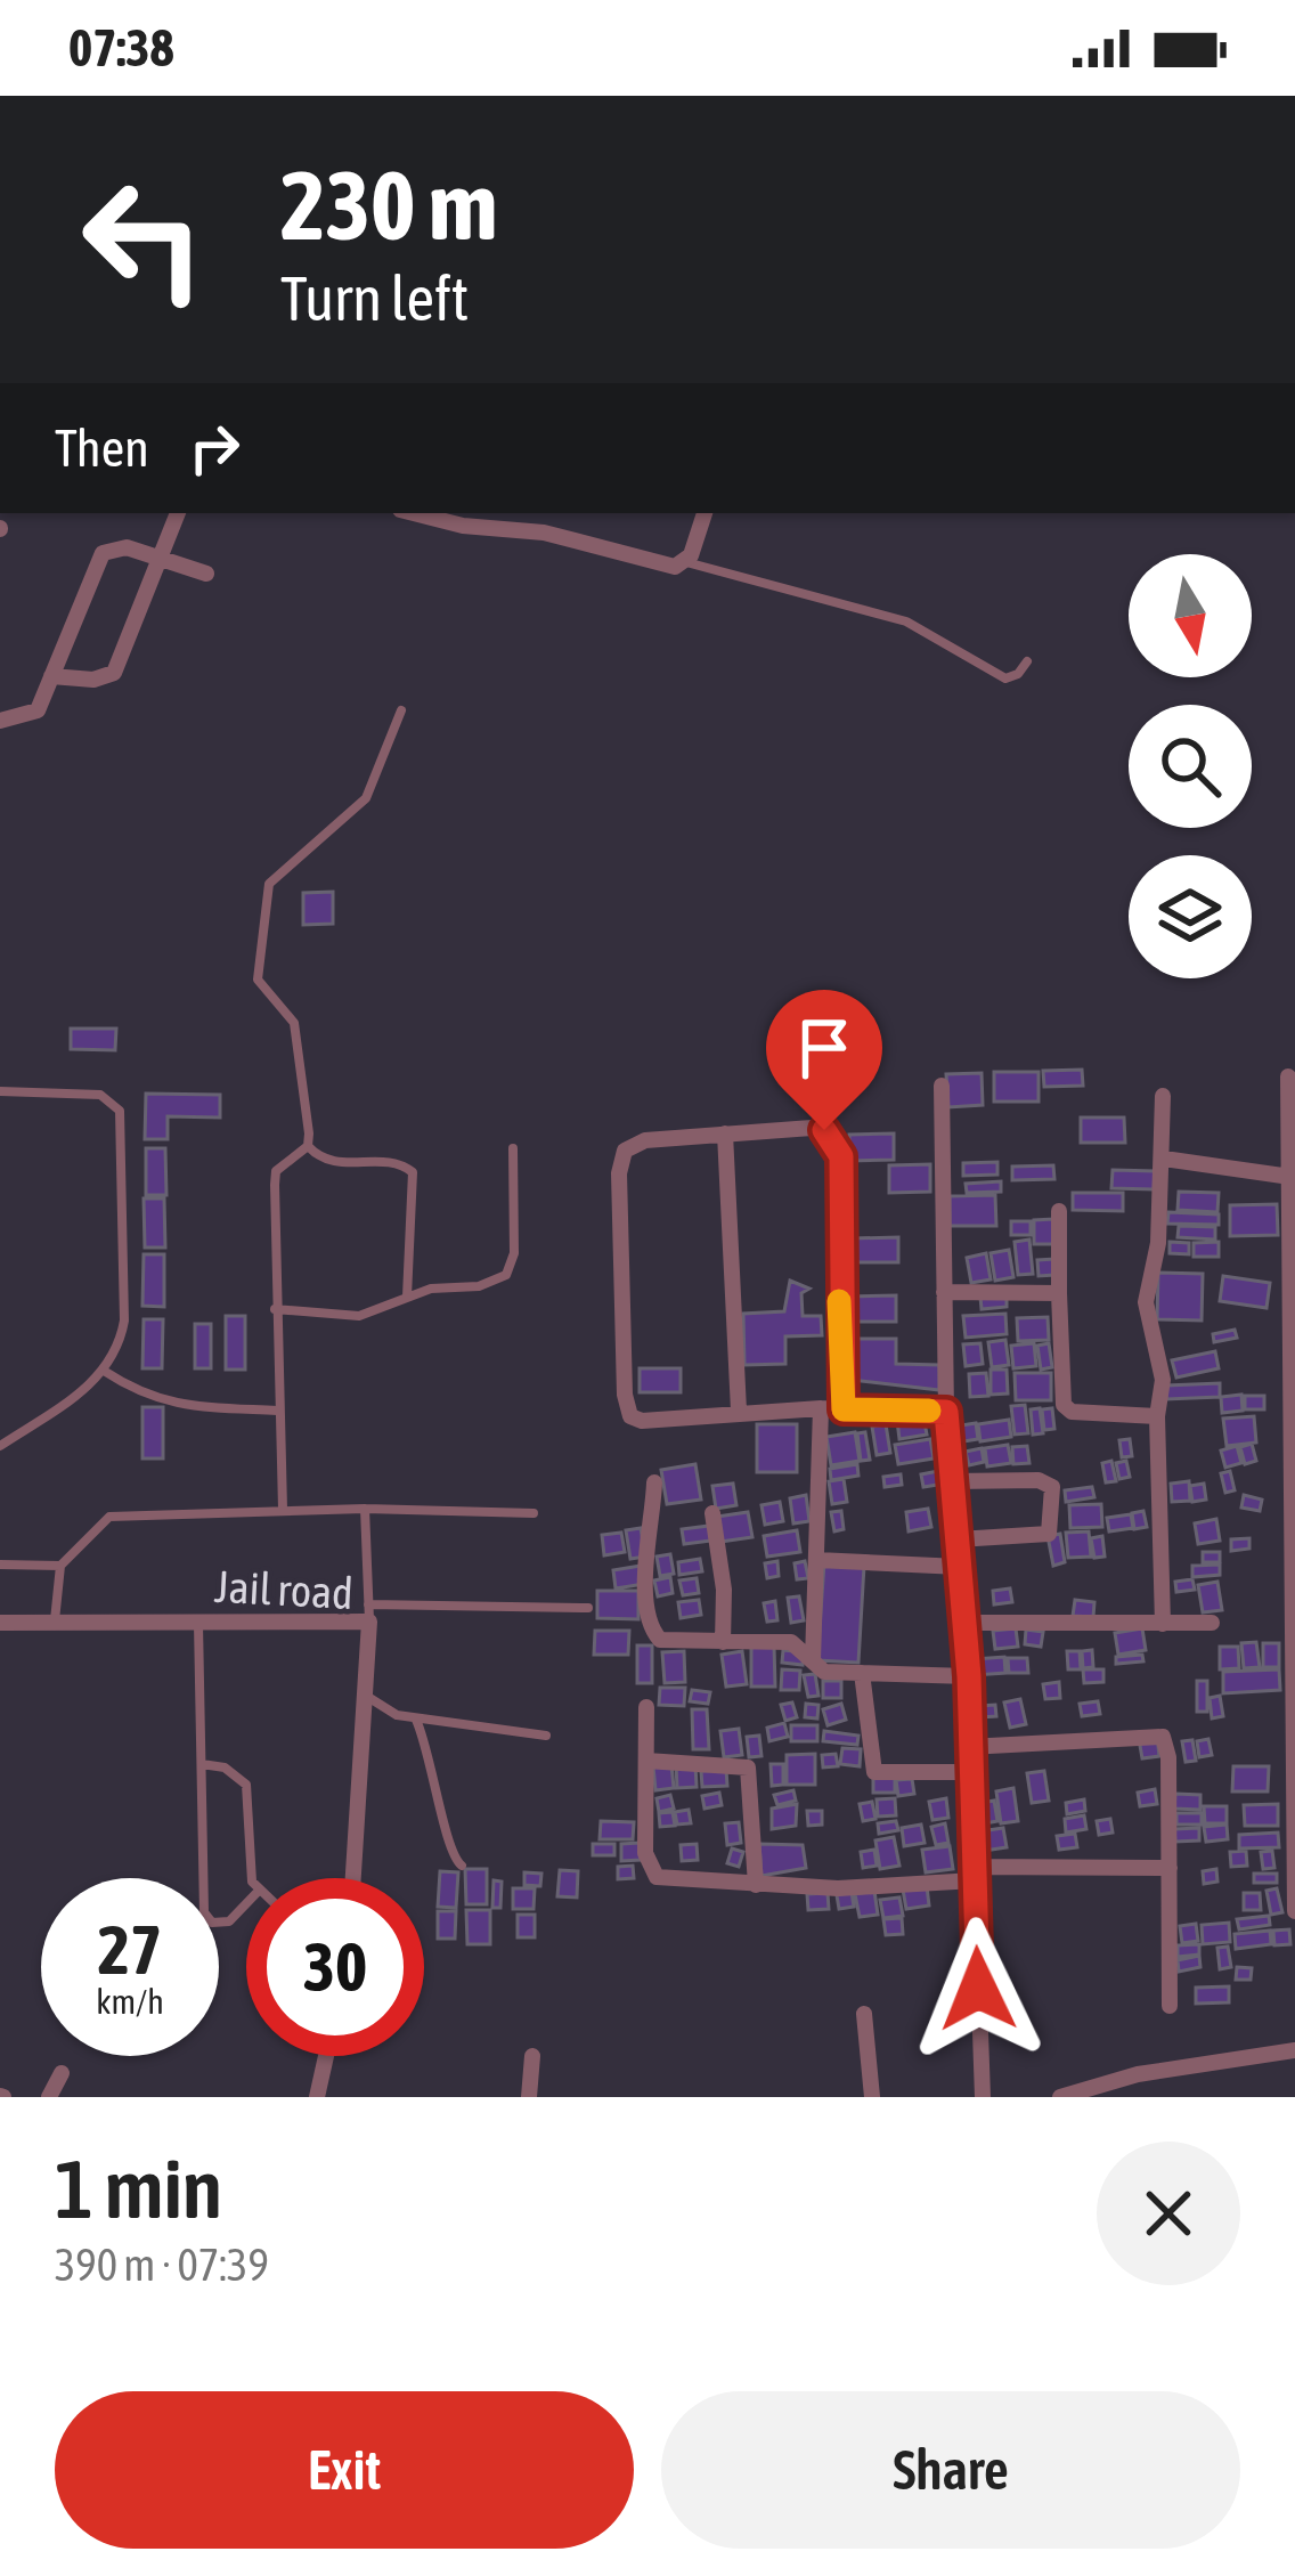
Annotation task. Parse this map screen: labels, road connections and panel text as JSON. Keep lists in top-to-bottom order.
{
  "streets": {
    "street": ["Jail road"]
  },
  "north": "bottom",
  "page": {
    "status": "07:38",
    "turn": ["230 m", "Turn left"],
    "then": "Then",
    "speed": "27 km/h",
    "limit": "30",
    "heading": ["1 min", "390 m · 07:39"],
    "buttons": ["Exit", "Share"]
  }
}
